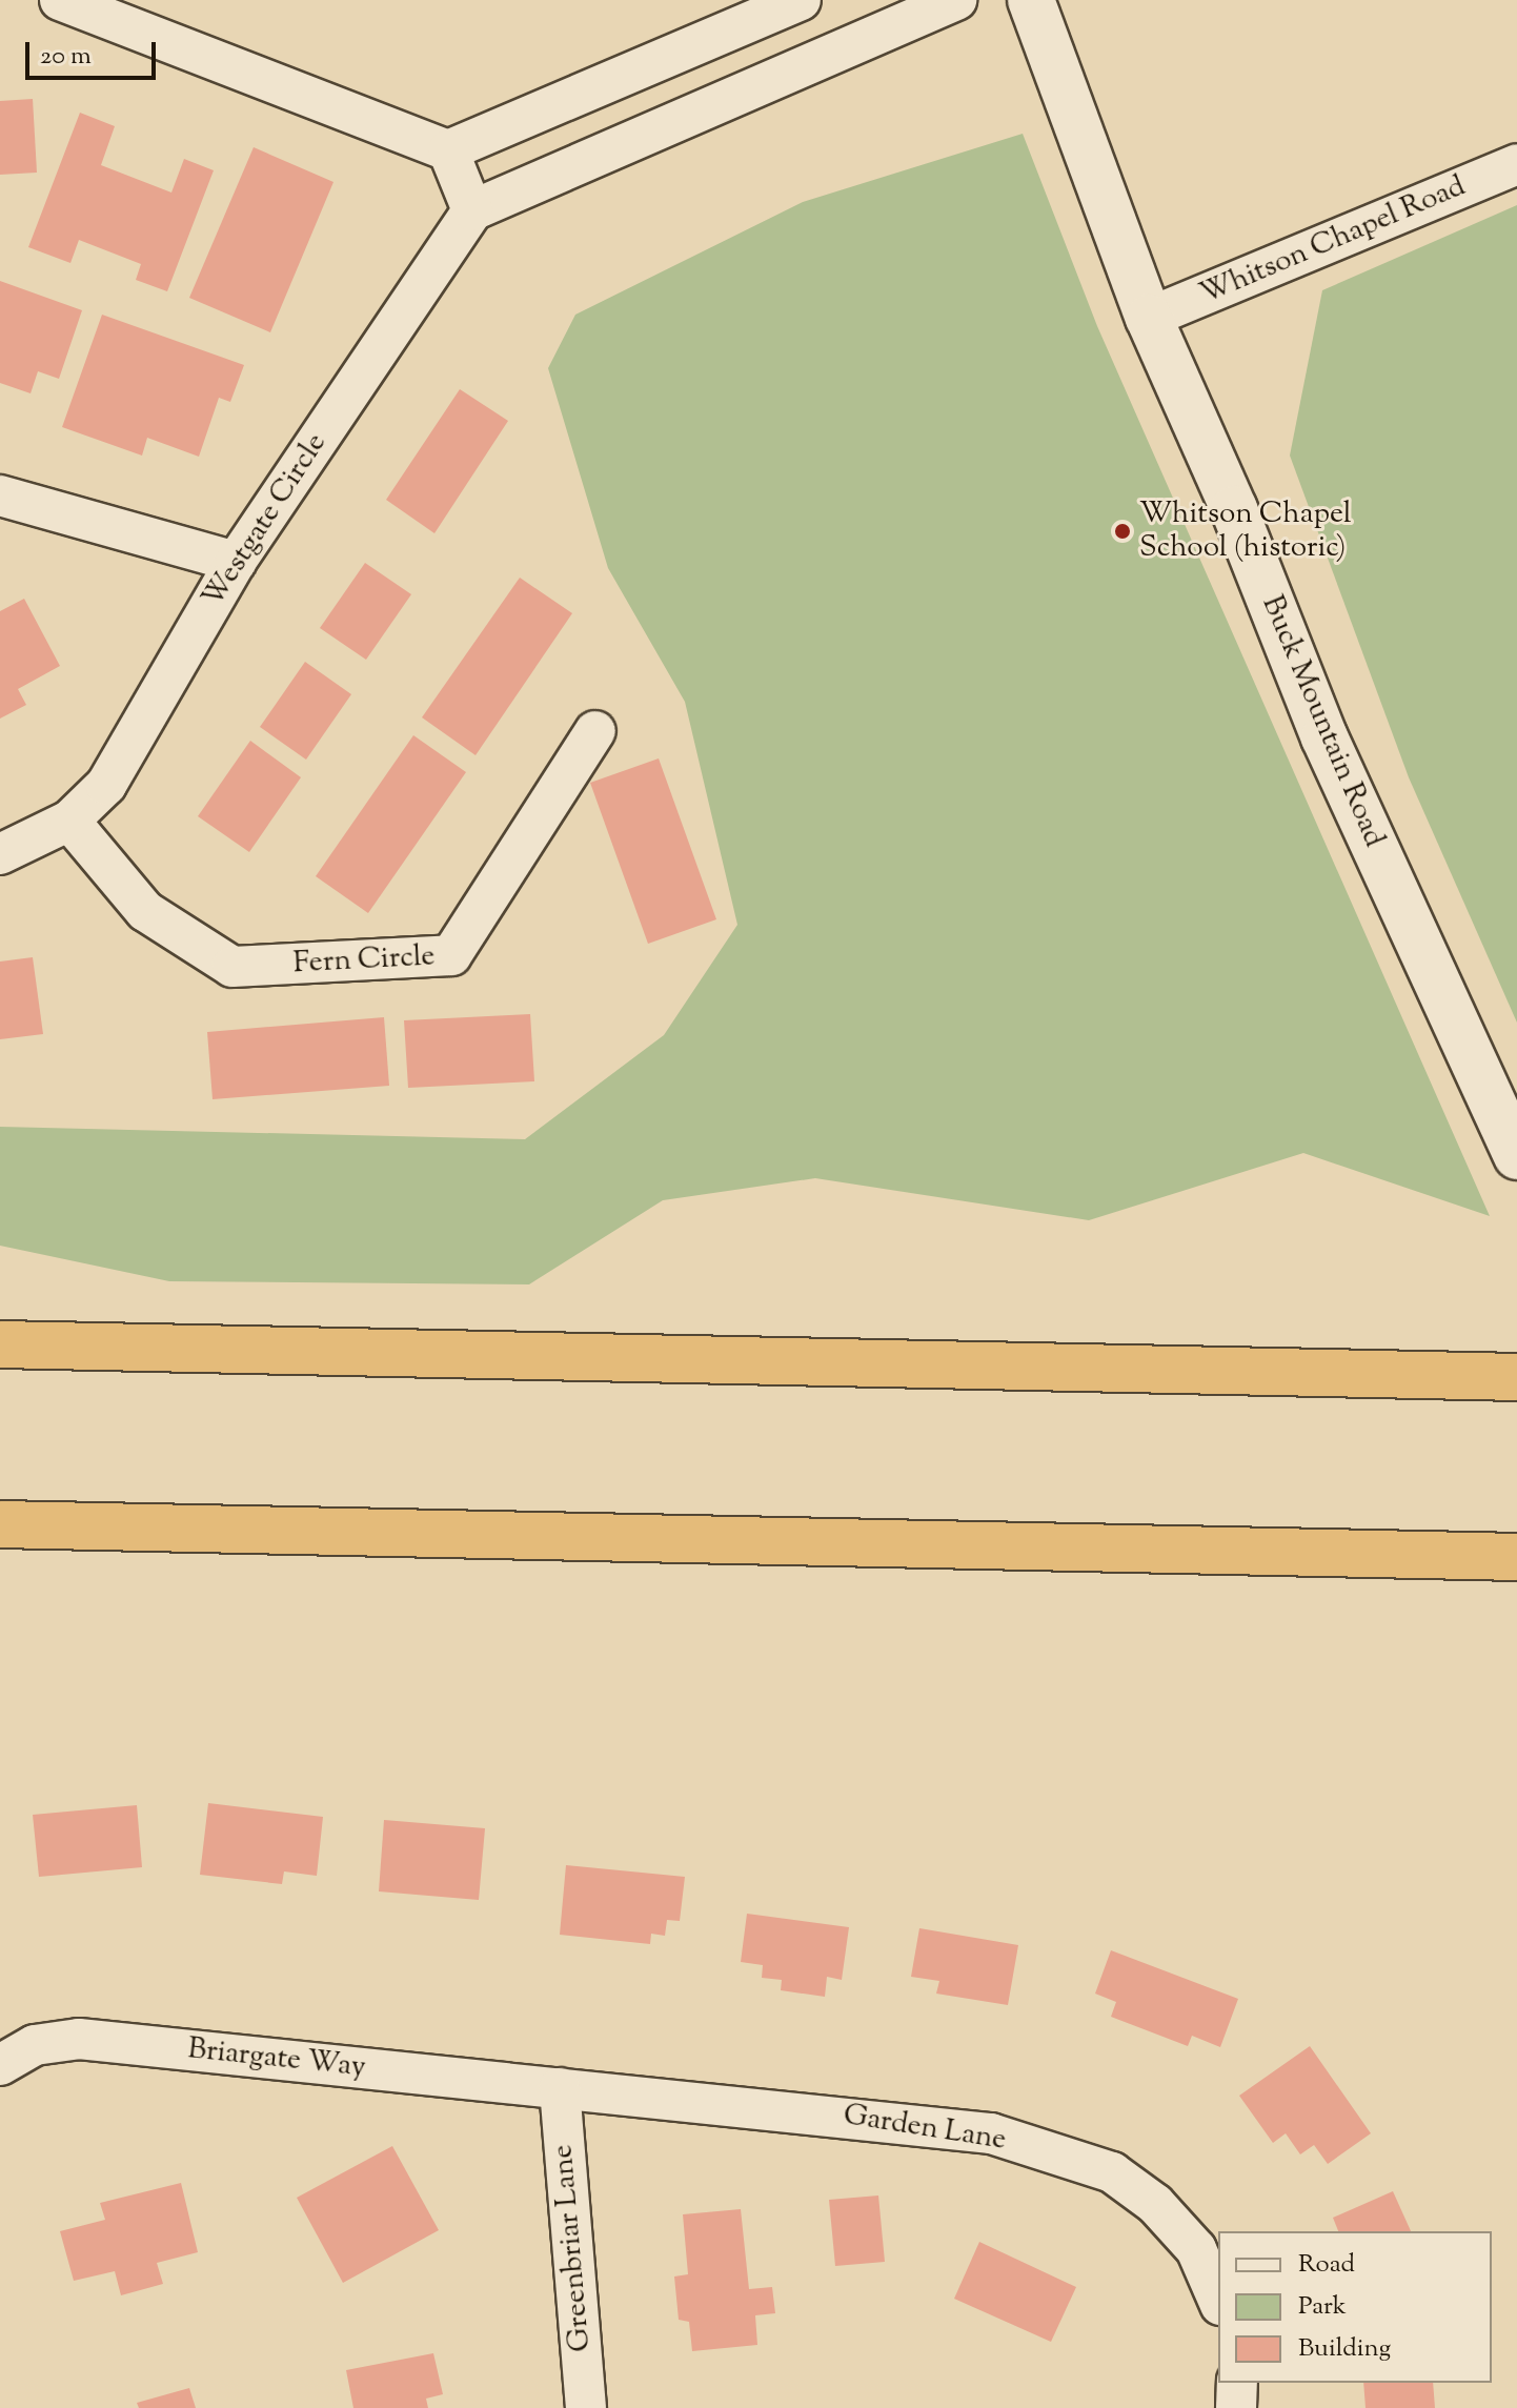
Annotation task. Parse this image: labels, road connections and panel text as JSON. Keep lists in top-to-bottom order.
{
  "streets": {
    "street": [
      "Whitson Chapel Road",
      "Westgate Circle",
      "Buck Mountain Road",
      "Fern Circle",
      "Briargate Way",
      "Garden Lane",
      "Greenbriar Lane"
    ]
  },
  "crossings": [
    ["Whitson Chapel Road", "Buck Mountain Road"],
    ["Westgate Circle", "Fern Circle"],
    ["Briargate Way", "Garden Lane"],
    ["Briargate Way", "Greenbriar Lane"],
    ["Garden Lane", "Greenbriar Lane"]
  ],
  "places": ["Whitson Chapel School (historic)"],
  "legend": ["Road", "Park", "Building"],
  "scale_bar": "20 m"
}
